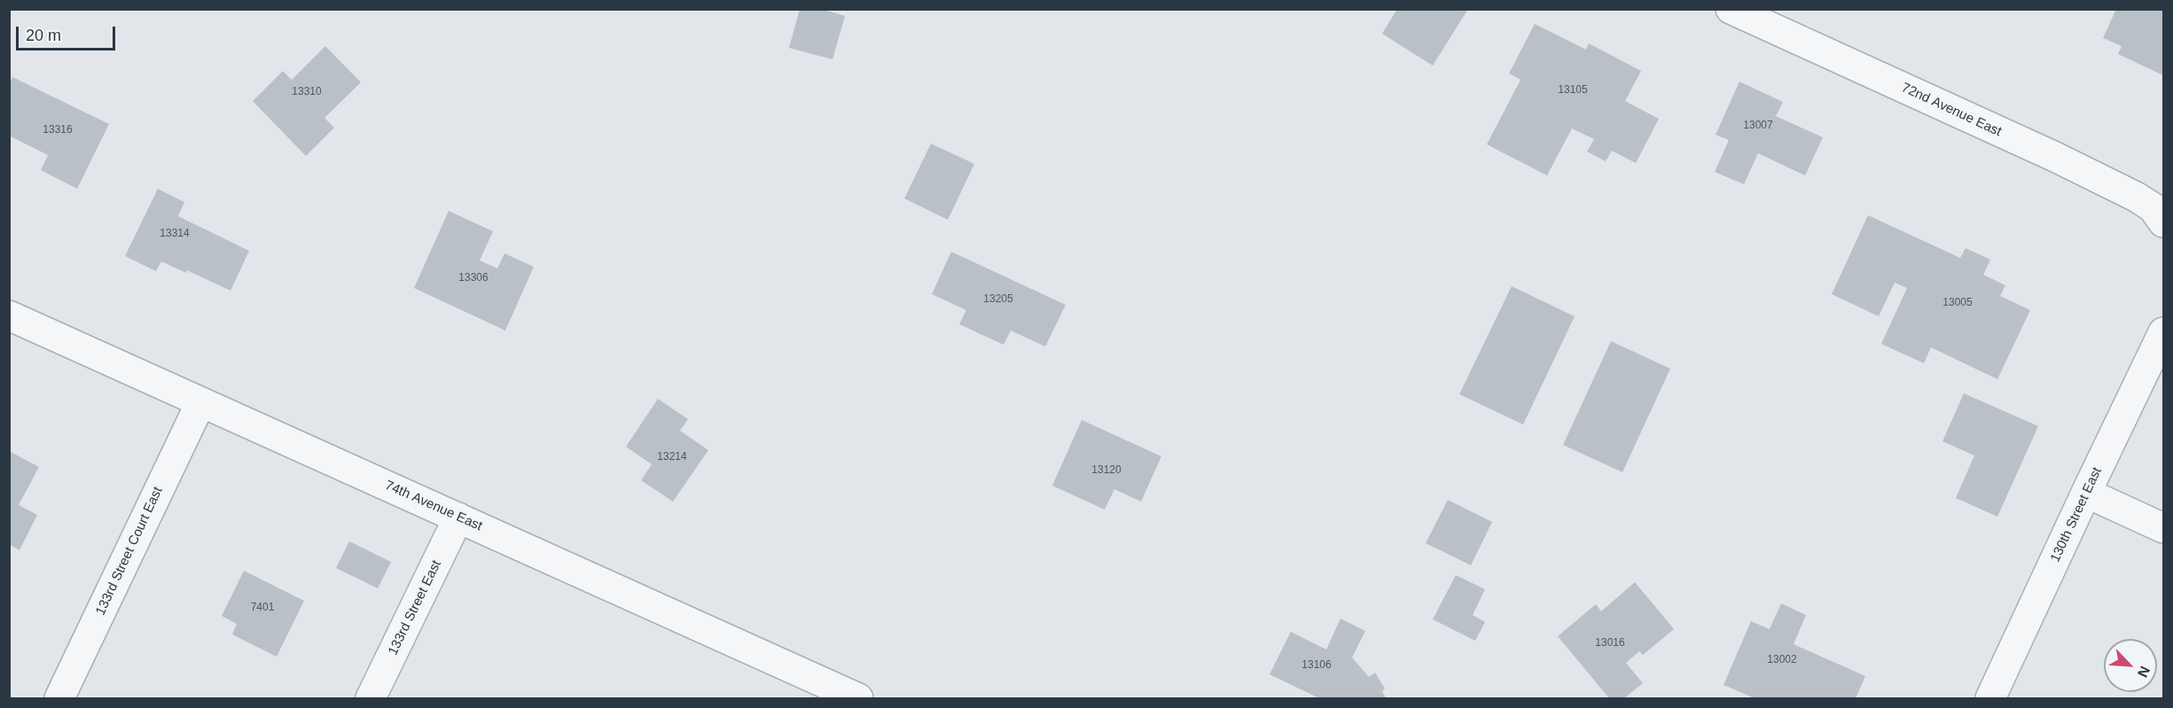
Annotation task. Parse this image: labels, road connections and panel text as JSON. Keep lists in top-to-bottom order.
{
  "streets": {
    "street": [
      "72nd Avenue East",
      "74th Avenue East",
      "130th Street East",
      "133rd Street Court East",
      "133rd Street East"
    ]
  },
  "crossings": [
    ["74th Avenue East", "133rd Street Court East"],
    ["74th Avenue East", "133rd Street East"]
  ],
  "house_numbers": [
    "13105",
    "13310",
    "13007",
    "13316",
    "13314",
    "13306",
    "13205",
    "13005",
    "13214",
    "13120",
    "7401",
    "13016",
    "13002",
    "13106"
  ],
  "scale_bar": "20 m",
  "north": "bottom right"
}
